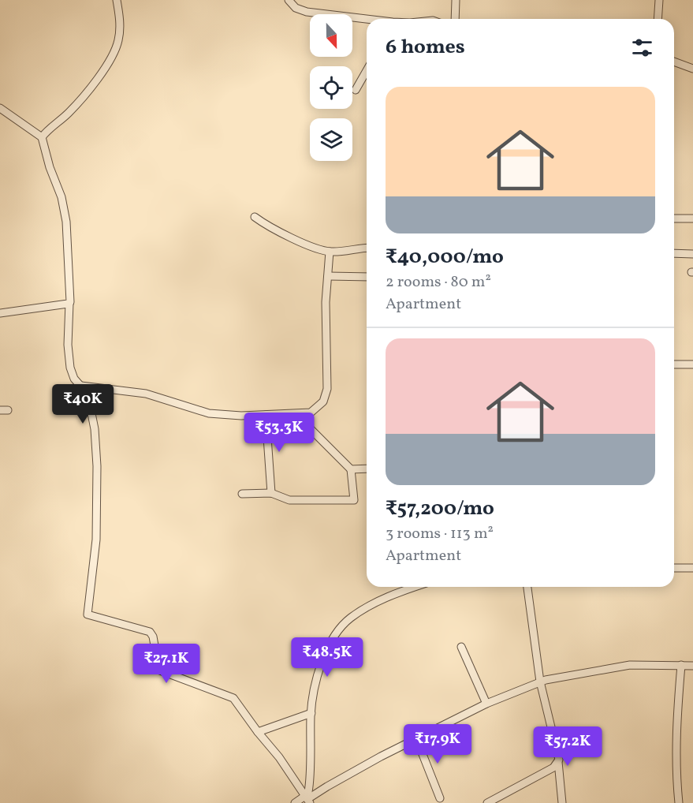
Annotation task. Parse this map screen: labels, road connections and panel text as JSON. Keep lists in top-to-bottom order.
{
  "north": "bottom",
  "page": {
    "heading": "6 homes",
    "list": [
      {
        "name": "₹40,000/mo",
        "note": "2 rooms · 80 m² · Apartment"
      },
      {
        "name": "₹57,200/mo",
        "note": "3 rooms · 113 m² · Apartment"
      }
    ],
    "price": [
      "₹40K",
      "₹53.3K",
      "₹48.5K",
      "₹27.1K",
      "₹17.9K",
      "₹57.2K"
    ]
  }
}
